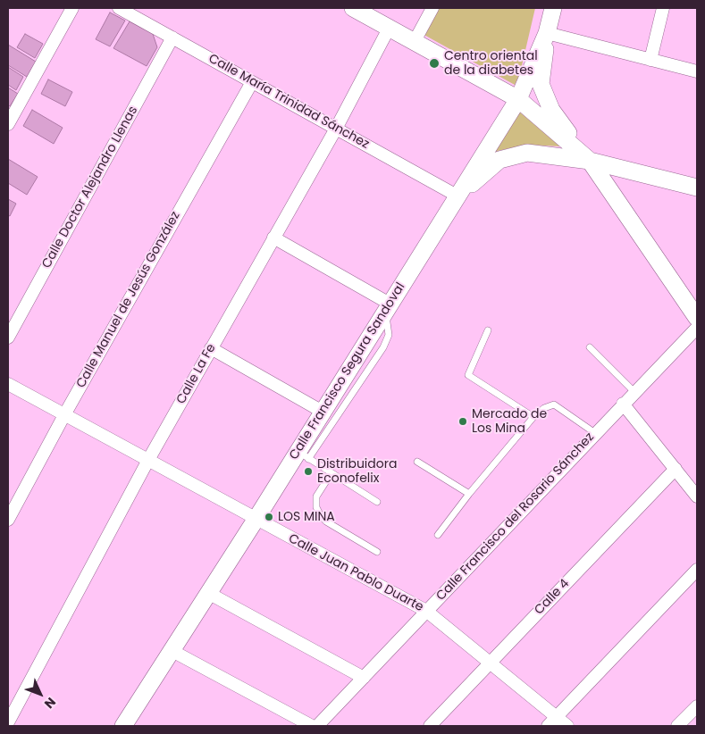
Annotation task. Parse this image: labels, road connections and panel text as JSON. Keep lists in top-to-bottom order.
{
  "streets": {
    "main road": ["Calle Francisco Segura Sandoval"],
    "street": [
      "Calle María Trinidad Sánchez",
      "Calle Doctor Alejandro Llenas",
      "Calle Manuel de Jesús González",
      "Calle La Fe",
      "Calle Francisco del Rosario Sánchez",
      "Calle Juan Pablo Duarte",
      "Calle 4"
    ]
  },
  "crossings": [
    ["Calle María Trinidad Sánchez", "Calle Doctor Alejandro Llenas"],
    ["Calle María Trinidad Sánchez", "Calle Manuel de Jesús González"],
    ["Calle María Trinidad Sánchez", "Calle Francisco Segura Sandoval"],
    ["Calle María Trinidad Sánchez", "Calle La Fe"],
    ["Calle Manuel de Jesús González", "Calle Juan Pablo Duarte"],
    ["Calle Francisco Segura Sandoval", "Calle Juan Pablo Duarte"],
    ["Calle La Fe", "Calle Juan Pablo Duarte"],
    ["Calle Francisco del Rosario Sánchez", "Calle Juan Pablo Duarte"],
    ["Calle Juan Pablo Duarte", "Calle 4"]
  ],
  "places": [
    "Centro oriental de la diabetes",
    "Mercado de Los Mina",
    "Distribuidora Econofelix",
    "LOS MINA"
  ],
  "north": "bottom right"
}
